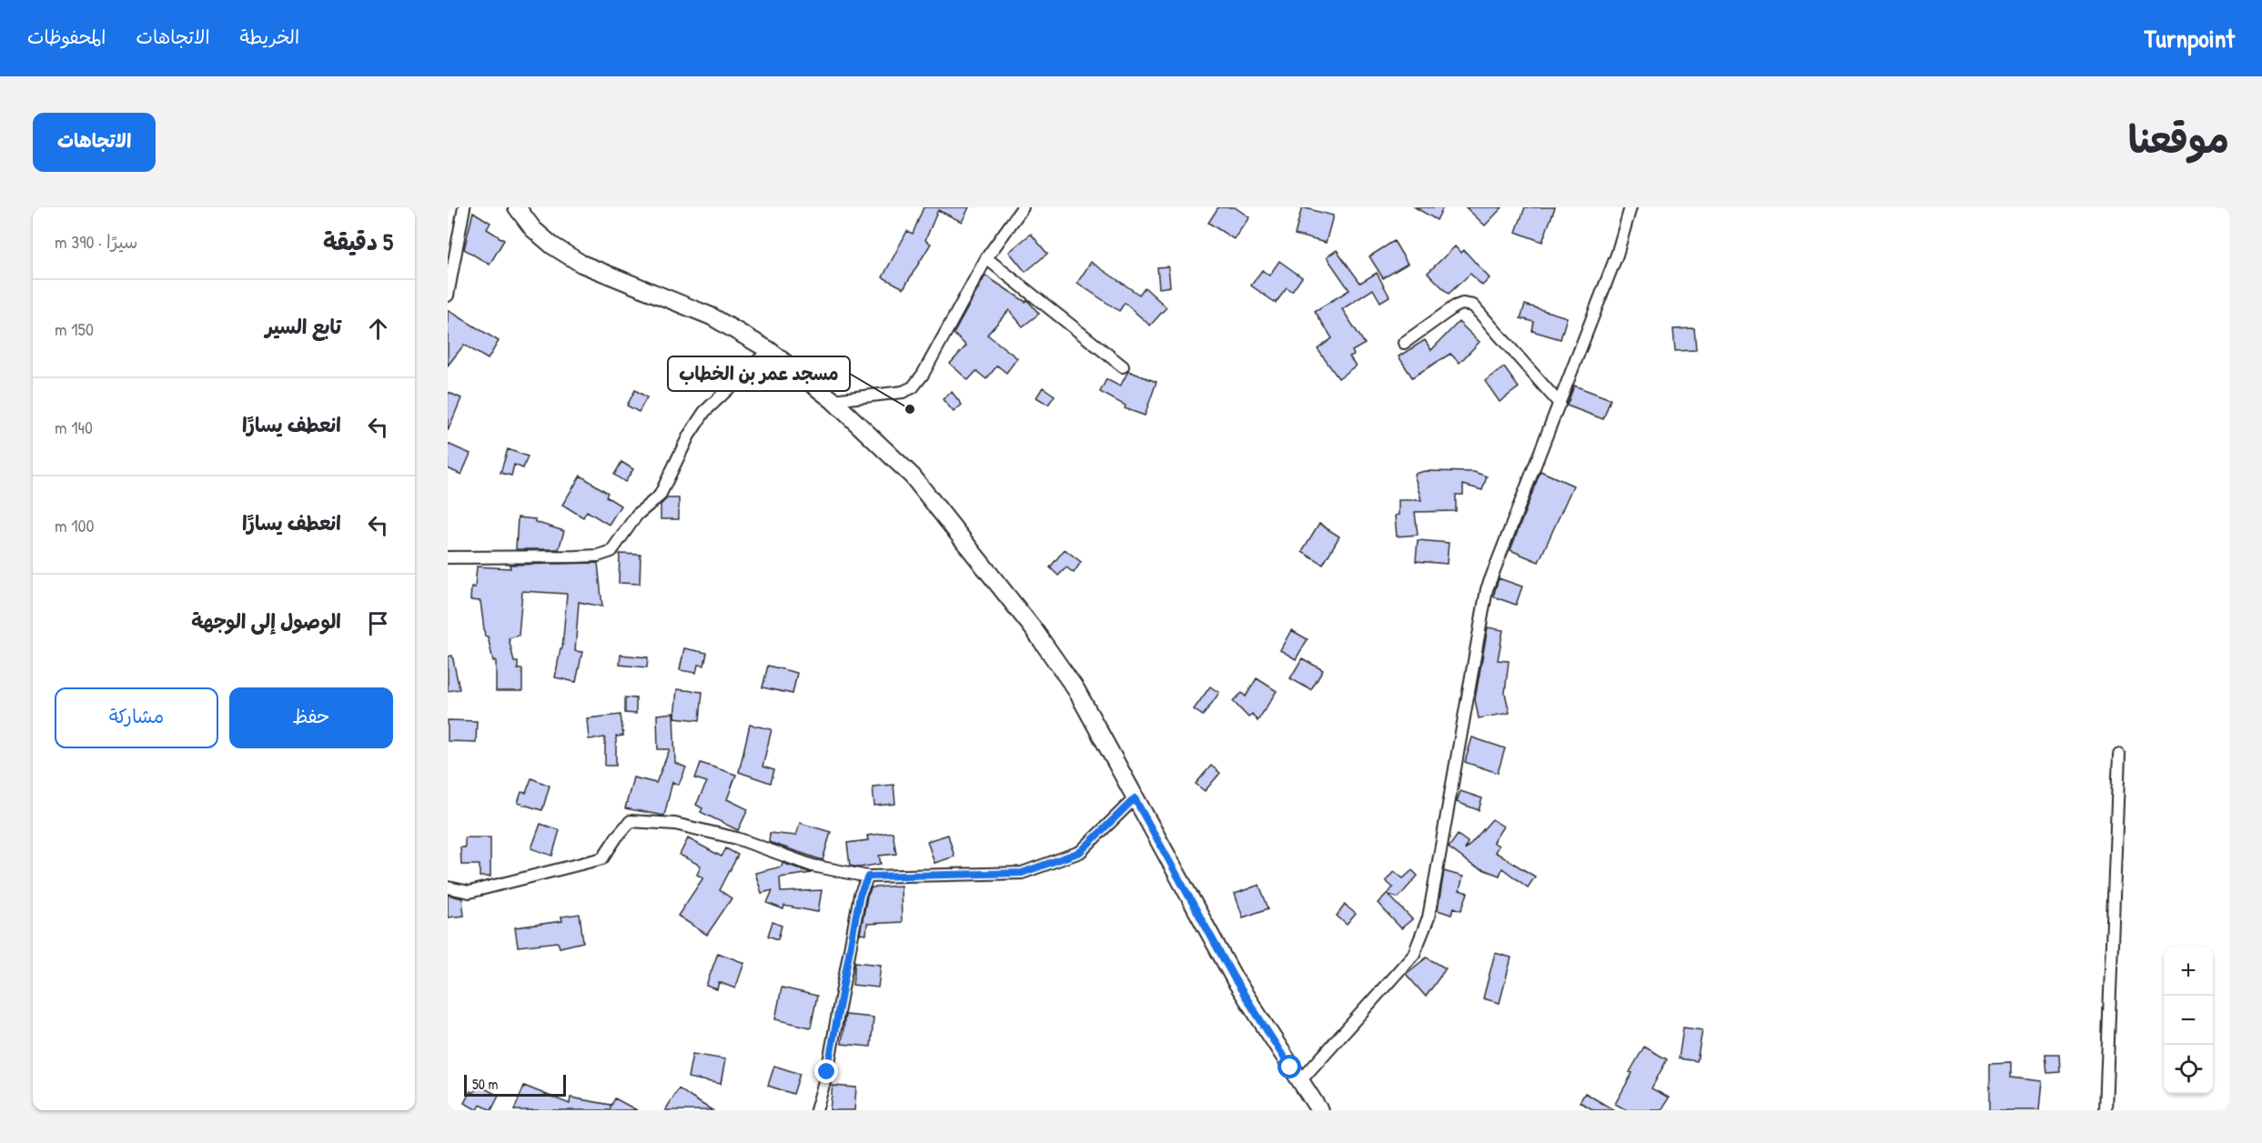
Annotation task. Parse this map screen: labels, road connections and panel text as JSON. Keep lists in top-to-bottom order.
{
  "places": ["مسجد عمر بن الخطاب"],
  "scale_bar": "50 m",
  "page": {
    "header": "Turnpoint",
    "nav": ["الخريطة", "الاتجاهات", "المحفوظات"],
    "title": "موقعنا",
    "buttons": [
      "الاتجاهات",
      ["حفظ", "مشاركة"]
    ],
    "heading": ["5 دقيقة", "سيرًا · 390 m"],
    "list": [
      ["تابع السير", "150 m"],
      ["انعطف يسارًا", "140 m"],
      ["انعطف يسارًا", "100 m"],
      "الوصول إلى الوجهة"
    ],
    "map_buttons": ["+", "−"],
    "scale": "50 m"
  }
}
